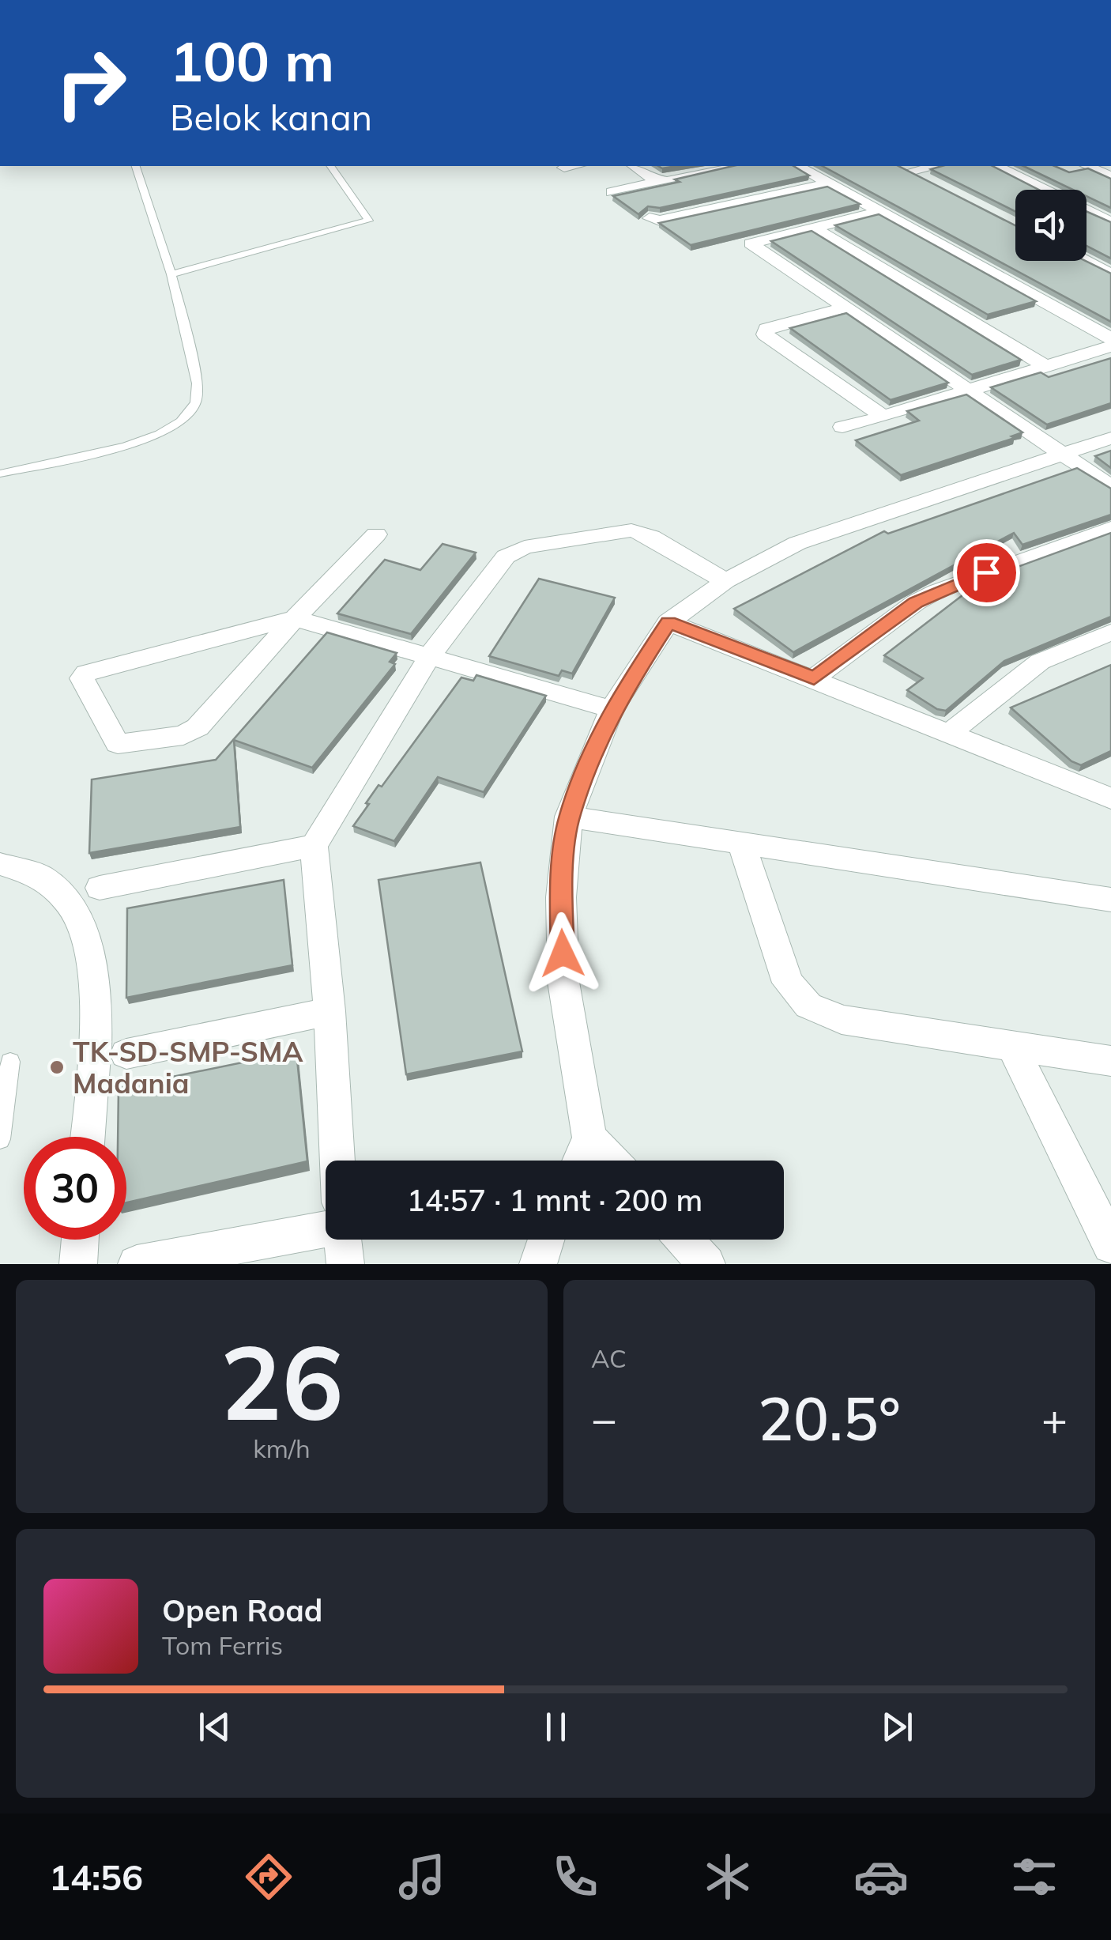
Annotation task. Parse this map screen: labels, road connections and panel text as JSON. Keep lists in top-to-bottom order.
{
  "places": ["TK-SD-SMP-SMA Madania"],
  "page": {
    "turn": ["100 m", "Belok kanan"],
    "limit": "30",
    "trip": "14:57 · 1 mnt · 200 m",
    "tile": [
      ["26", "km/h"],
      "AC"
    ],
    "heat": ["−", "20.5°", "+"],
    "song": ["Open Road", "Tom Ferris"],
    "tabs": "14:56"
  }
}
